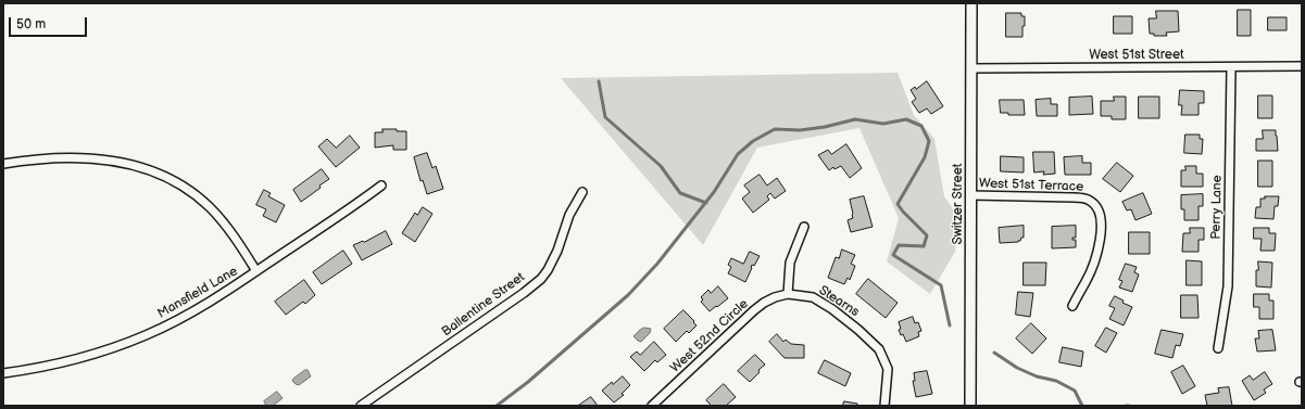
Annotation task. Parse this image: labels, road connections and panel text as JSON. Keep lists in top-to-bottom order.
{
  "streets": {
    "street": [
      "West 51st Street",
      "West 51st Terrace",
      "Switzer Street",
      "Perry Lane",
      "Mansfield Lane",
      "Stearns",
      "Ballentine Street",
      "West 52nd Circle"
    ]
  },
  "crossings": [
    ["West 51st Street", "Switzer Street"],
    ["West 51st Street", "Perry Lane"],
    ["West 51st Terrace", "Switzer Street"],
    ["Stearns", "West 52nd Circle"]
  ],
  "scale_bar": "50 m"
}
